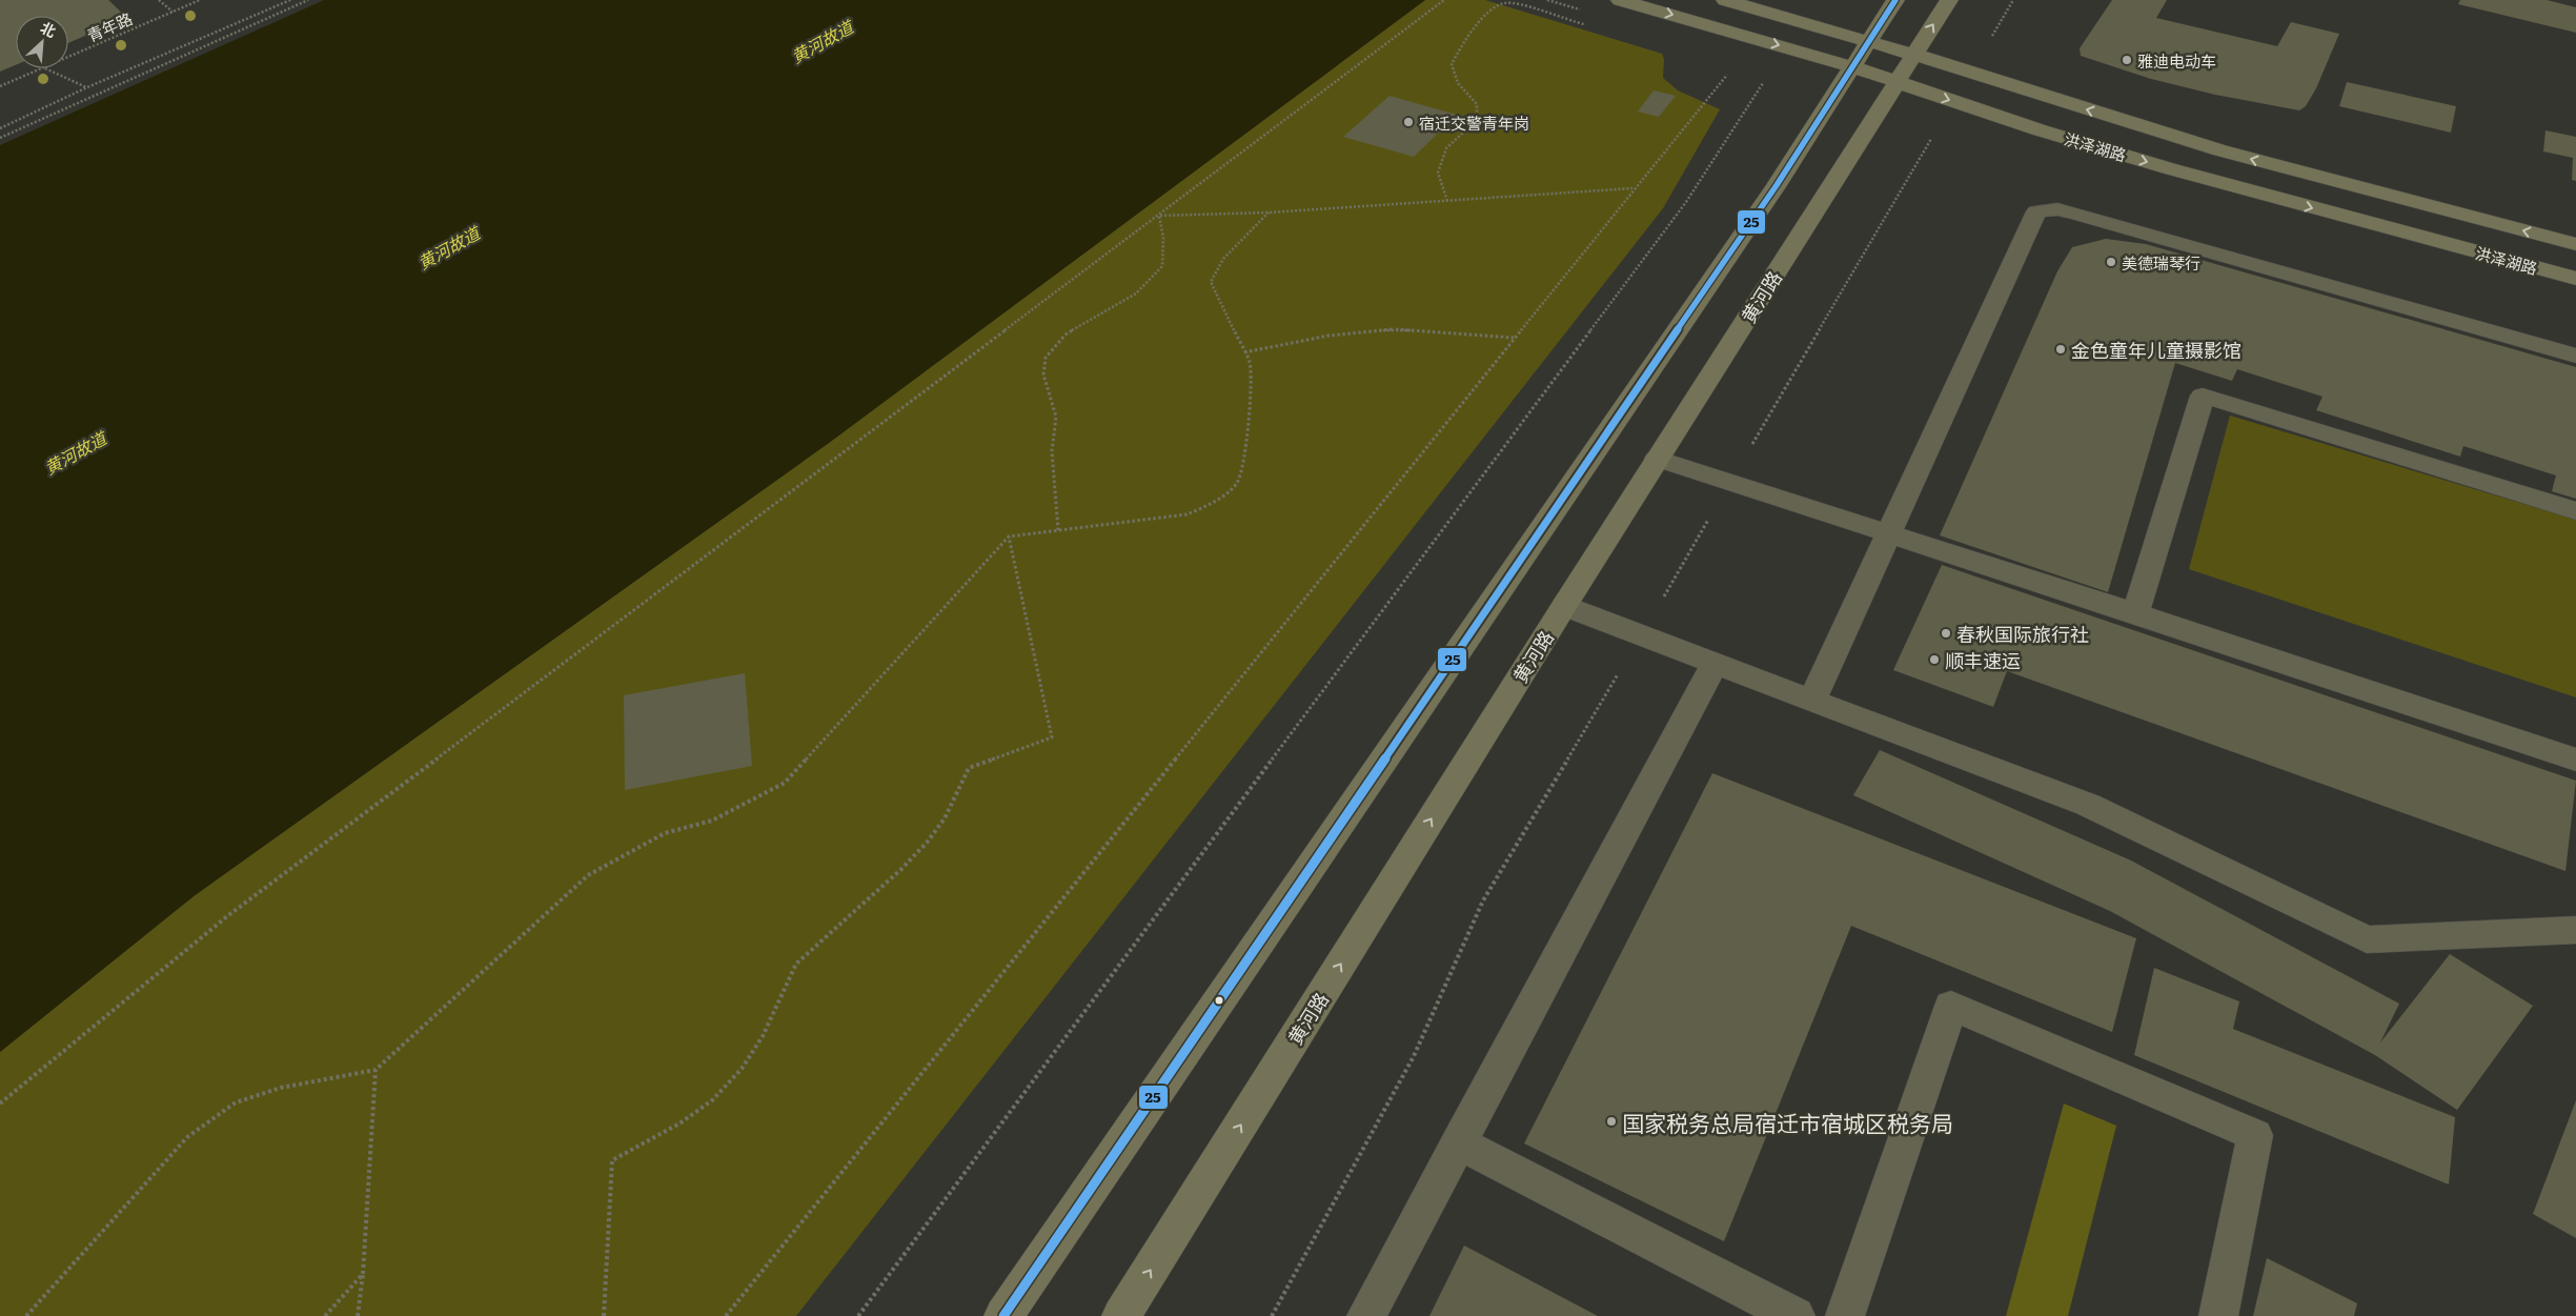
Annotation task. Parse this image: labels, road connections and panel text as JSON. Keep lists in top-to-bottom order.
{
  "streets": {
    "main road": ["洪泽湖路", "黄河路"],
    "path": ["青年路"]
  },
  "crossings": [
    ["洪泽湖路", "黄河路"]
  ],
  "water": ["黄河故道"],
  "places": [
    "雅迪电动车",
    "宿迁交警青年岗",
    "美德瑞琴行",
    "金色童年儿童摄影馆",
    "春秋国际旅行社",
    "顺丰速运",
    "国家税务总局宿迁市宿城区税务局"
  ],
  "lines": ["transit line 25"],
  "north": "top right"
}
